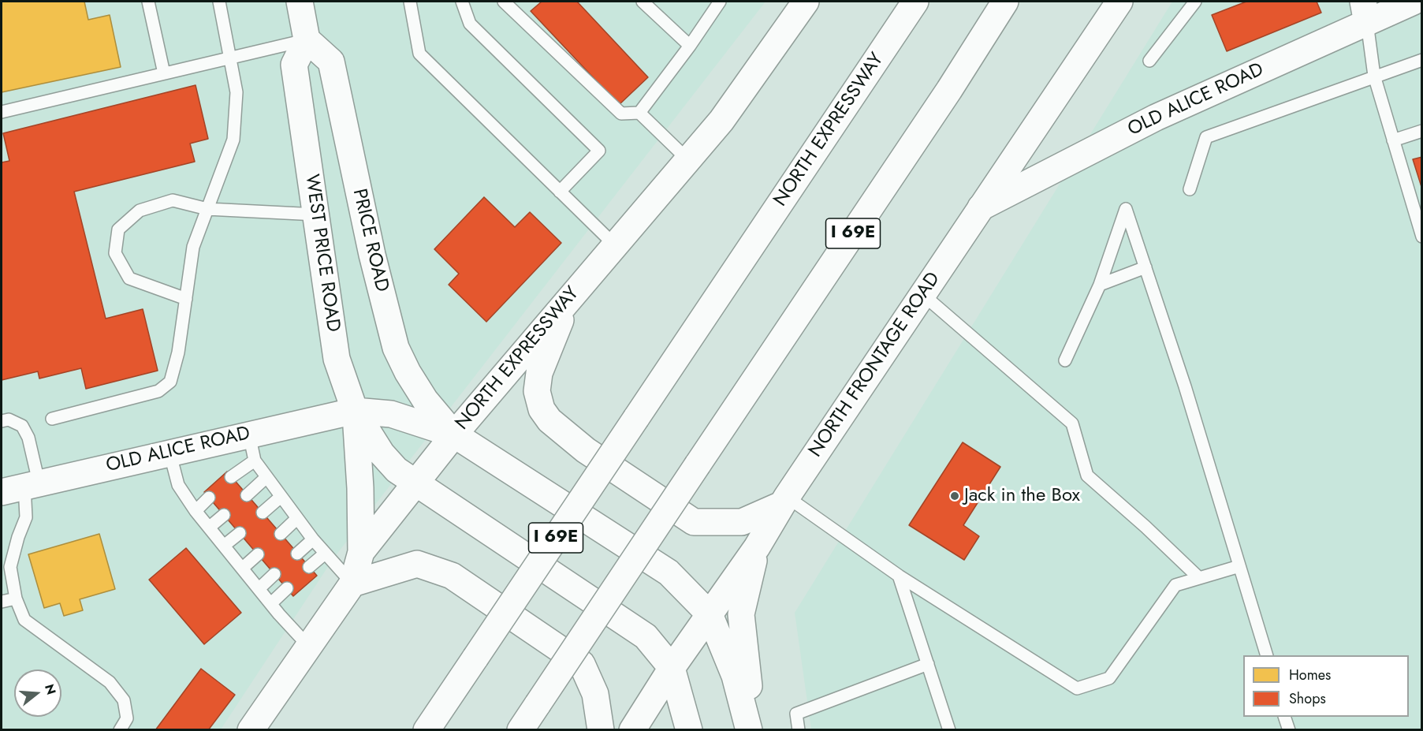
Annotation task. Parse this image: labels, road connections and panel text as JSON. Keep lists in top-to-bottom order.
{
  "streets": {
    "main road": [
      "OLD ALICE ROAD",
      "NORTH EXPRESSWAY",
      "I 69E",
      "PRICE ROAD",
      "WEST PRICE ROAD",
      "NORTH FRONTAGE ROAD"
    ]
  },
  "crossings": [
    ["OLD ALICE ROAD", "NORTH EXPRESSWAY"],
    ["OLD ALICE ROAD", "PRICE ROAD"],
    ["OLD ALICE ROAD", "WEST PRICE ROAD"],
    ["OLD ALICE ROAD", "NORTH FRONTAGE ROAD"],
    ["NORTH EXPRESSWAY", "PRICE ROAD"],
    ["NORTH EXPRESSWAY", "WEST PRICE ROAD"],
    ["PRICE ROAD", "WEST PRICE ROAD"],
    ["WEST PRICE ROAD", "NORTH FRONTAGE ROAD"]
  ],
  "places": ["Jack in the Box"],
  "legend": ["Homes", "Shops"],
  "north": "right"
}
